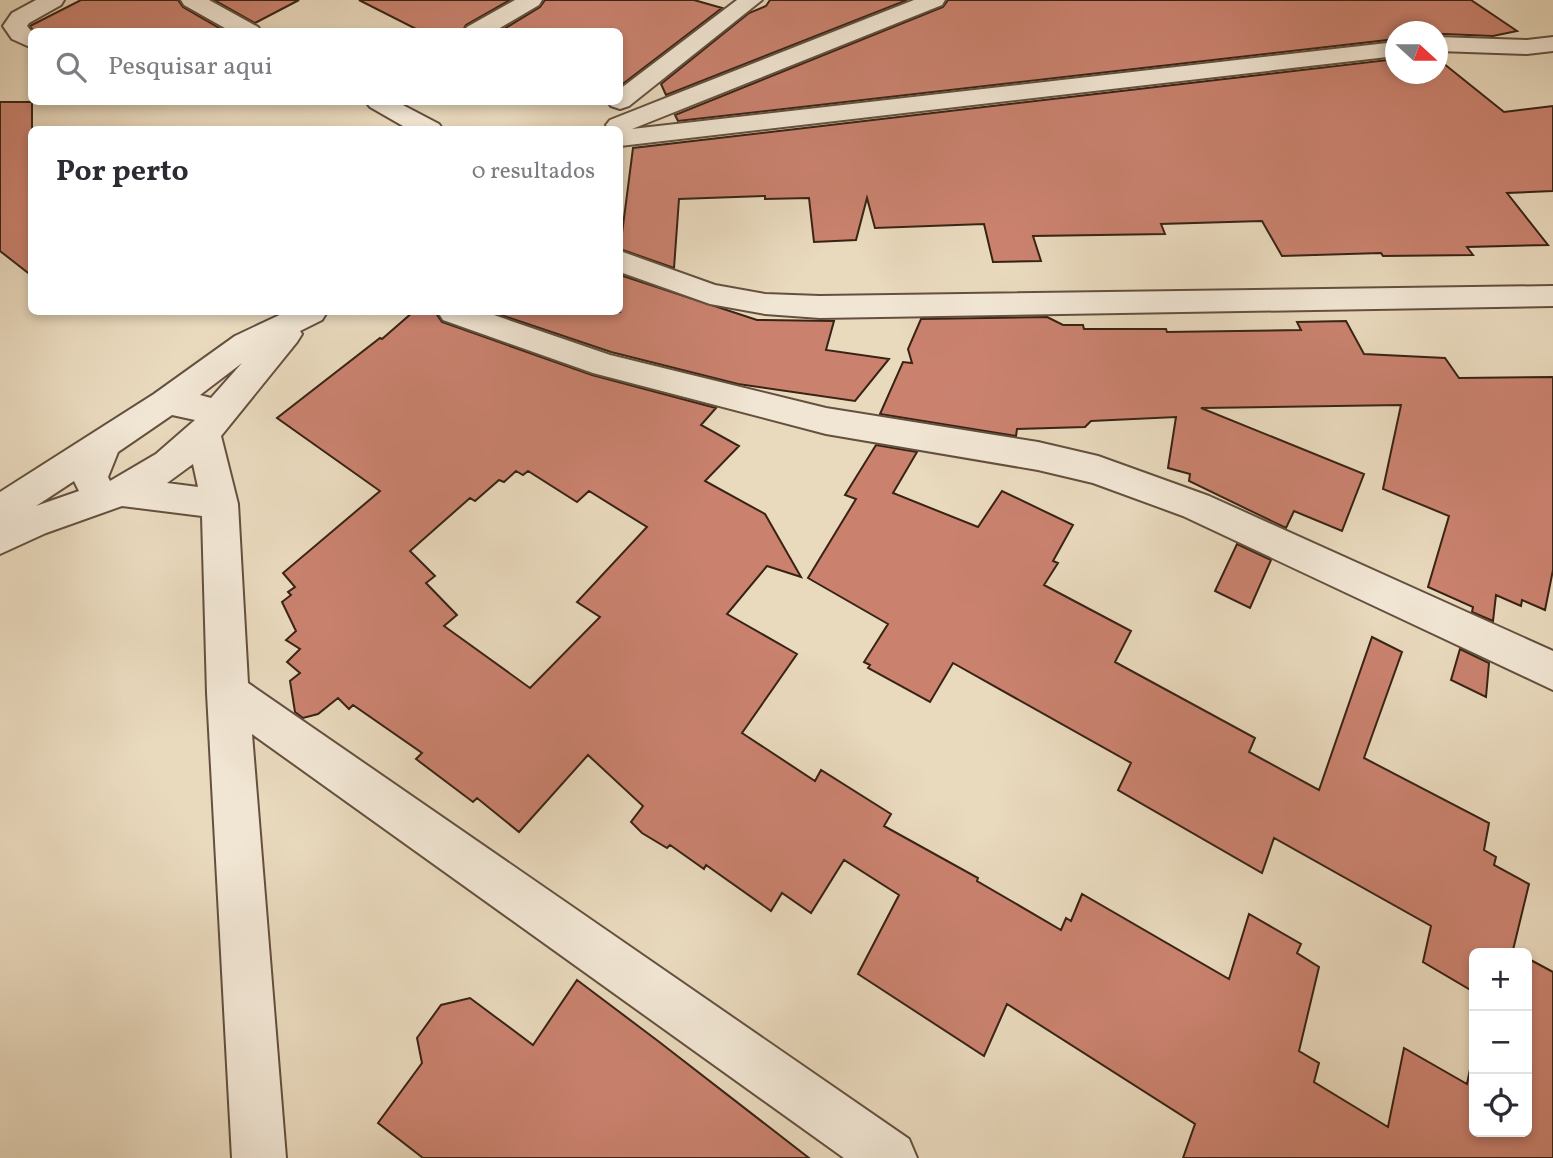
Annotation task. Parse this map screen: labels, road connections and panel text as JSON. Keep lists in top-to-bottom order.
{
  "north": "right",
  "page": {
    "search": "Pesquisar aqui",
    "heading": ["Por perto", "0 resultados"],
    "map_buttons": ["+", "−"]
  }
}
